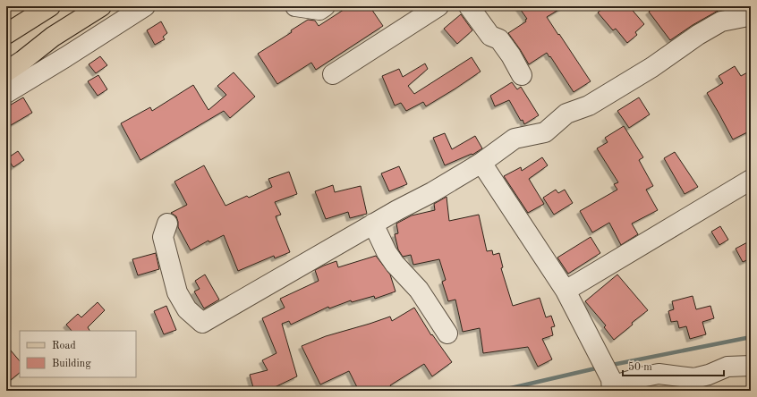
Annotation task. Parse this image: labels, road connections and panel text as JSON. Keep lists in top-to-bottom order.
{
  "legend": ["Road", "Building"],
  "scale_bar": "50 m"
}
